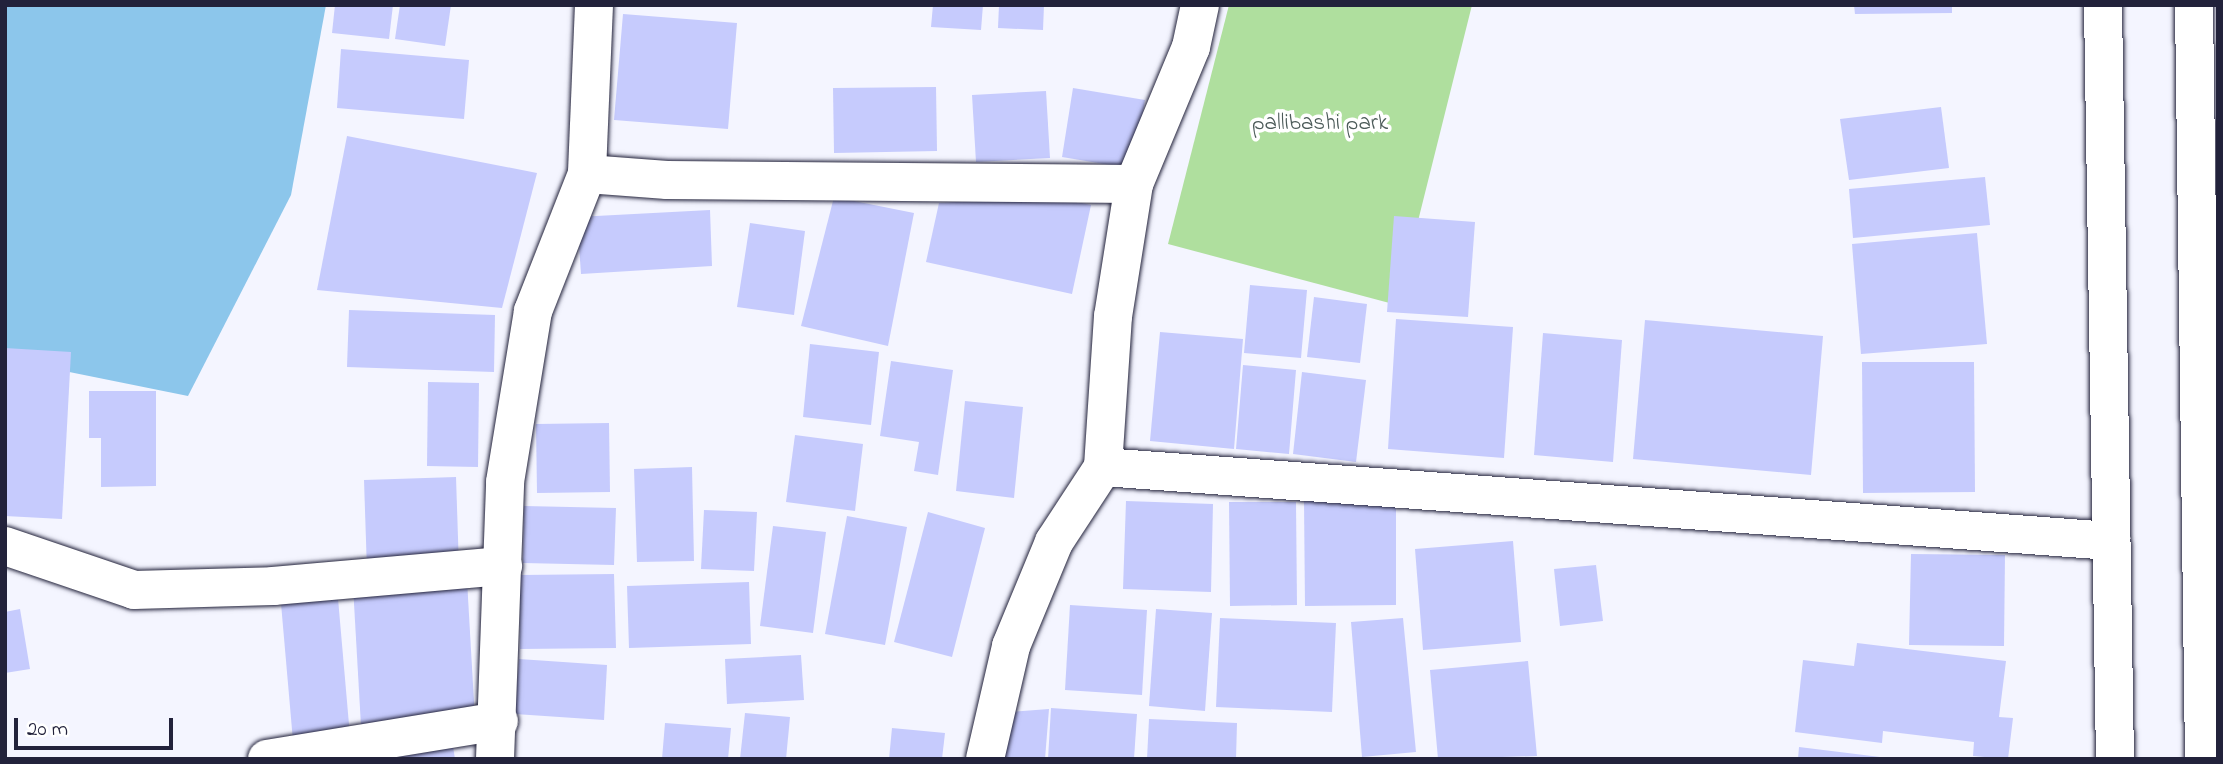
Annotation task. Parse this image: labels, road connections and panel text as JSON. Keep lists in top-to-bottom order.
{
  "parks": ["pallibashi park"],
  "scale_bar": "20 m"
}
